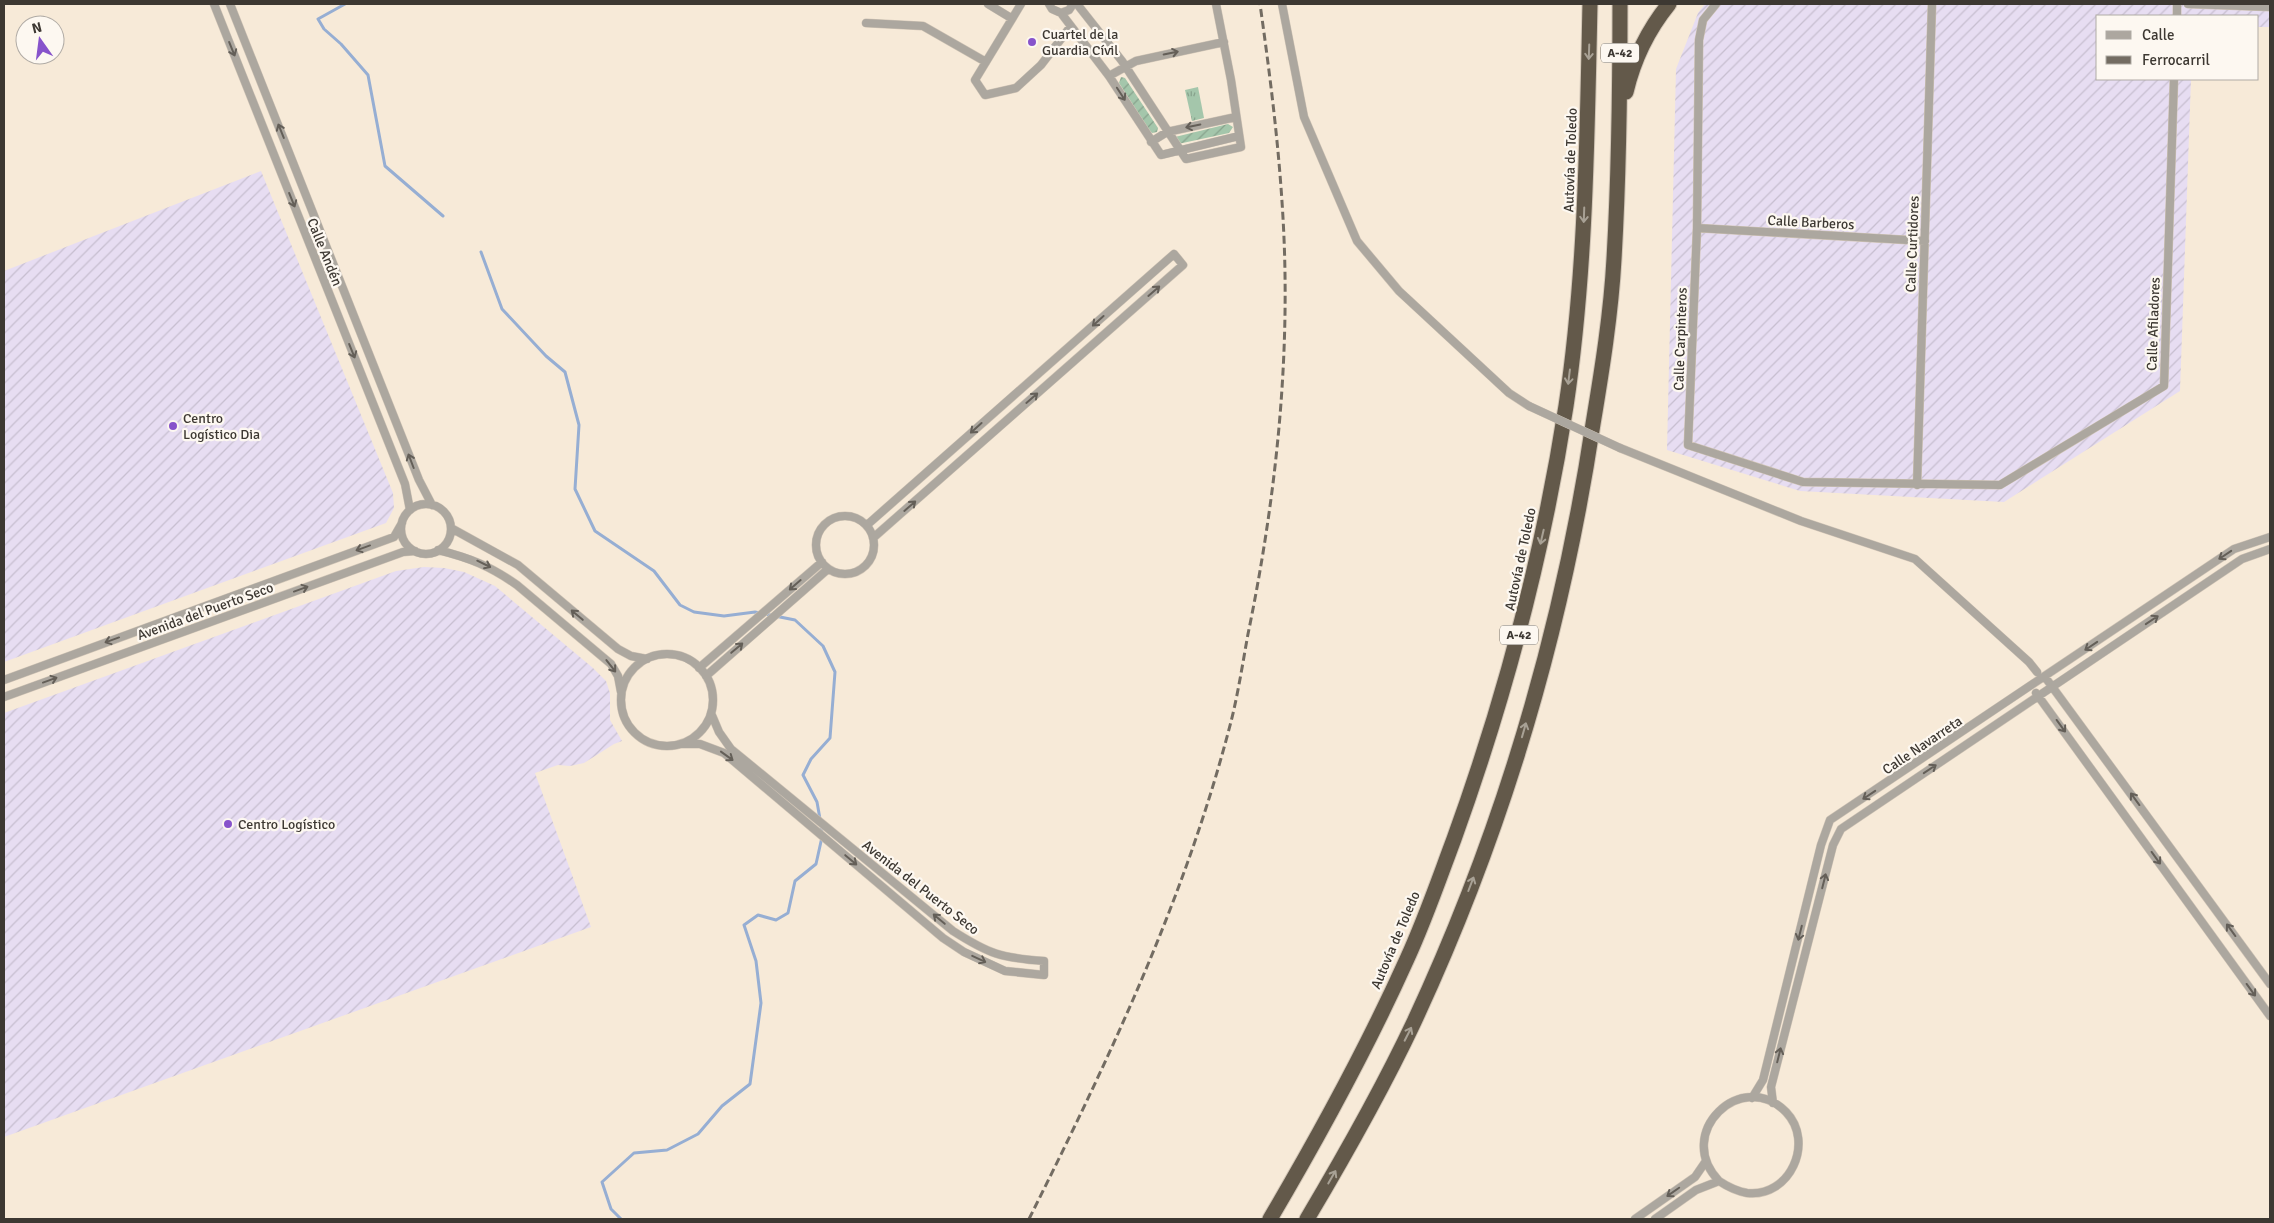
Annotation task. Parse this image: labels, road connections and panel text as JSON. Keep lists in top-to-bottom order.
{
  "streets": {
    "highway": ["A-42", "Autovía de Toledo"],
    "street": [
      "Calle Barberos",
      "Calle Curtidores",
      "Calle Andén",
      "Calle Afiladores",
      "Calle Carpinteros",
      "Avenida del Puerto Seco",
      "Calle Navarreta"
    ]
  },
  "crossings": [
    ["Calle Barberos", "Calle Curtidores"],
    ["Calle Barberos", "Calle Carpinteros"],
    ["Calle Curtidores", "Calle Afiladores"],
    ["Calle Curtidores", "Calle Carpinteros"],
    ["Calle Andén", "Avenida del Puerto Seco"],
    ["Calle Afiladores", "Calle Carpinteros"]
  ],
  "places": ["Cuartel de la Guardia Cívil", "Centro Logístico Dia", "Centro Logístico"],
  "legend": ["Calle", "Ferrocarril"],
  "north": "top"
}
